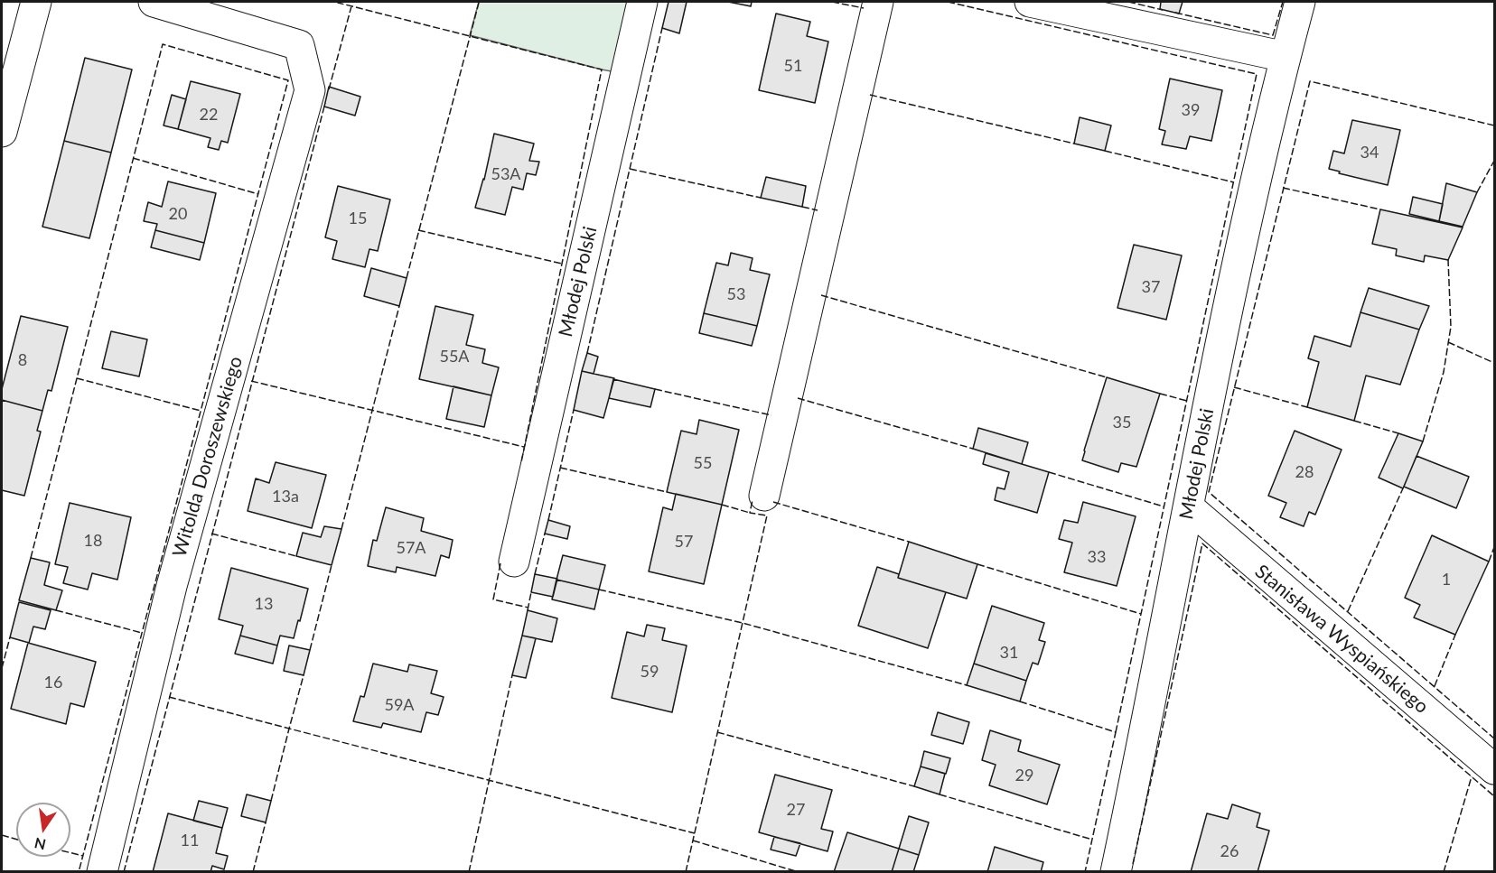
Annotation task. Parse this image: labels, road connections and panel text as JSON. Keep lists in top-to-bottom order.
{
  "streets": {
    "street": ["Młodej Polski", "Witolda Doroszewskiego", "Stanisława Wyspiańskiego"]
  },
  "crossings": [
    ["Młodej Polski", "Stanisława Wyspiańskiego"]
  ],
  "house_numbers": [
    "51",
    "39",
    "22",
    "34",
    "53A",
    "20",
    "15",
    "37",
    "53",
    "55A",
    "8",
    "35",
    "55",
    "28",
    "13a",
    "18",
    "57",
    "57A",
    "33",
    "1",
    "13",
    "31",
    "59",
    "16",
    "59A",
    "29",
    "27",
    "11",
    "26"
  ],
  "north": "bottom"
}
